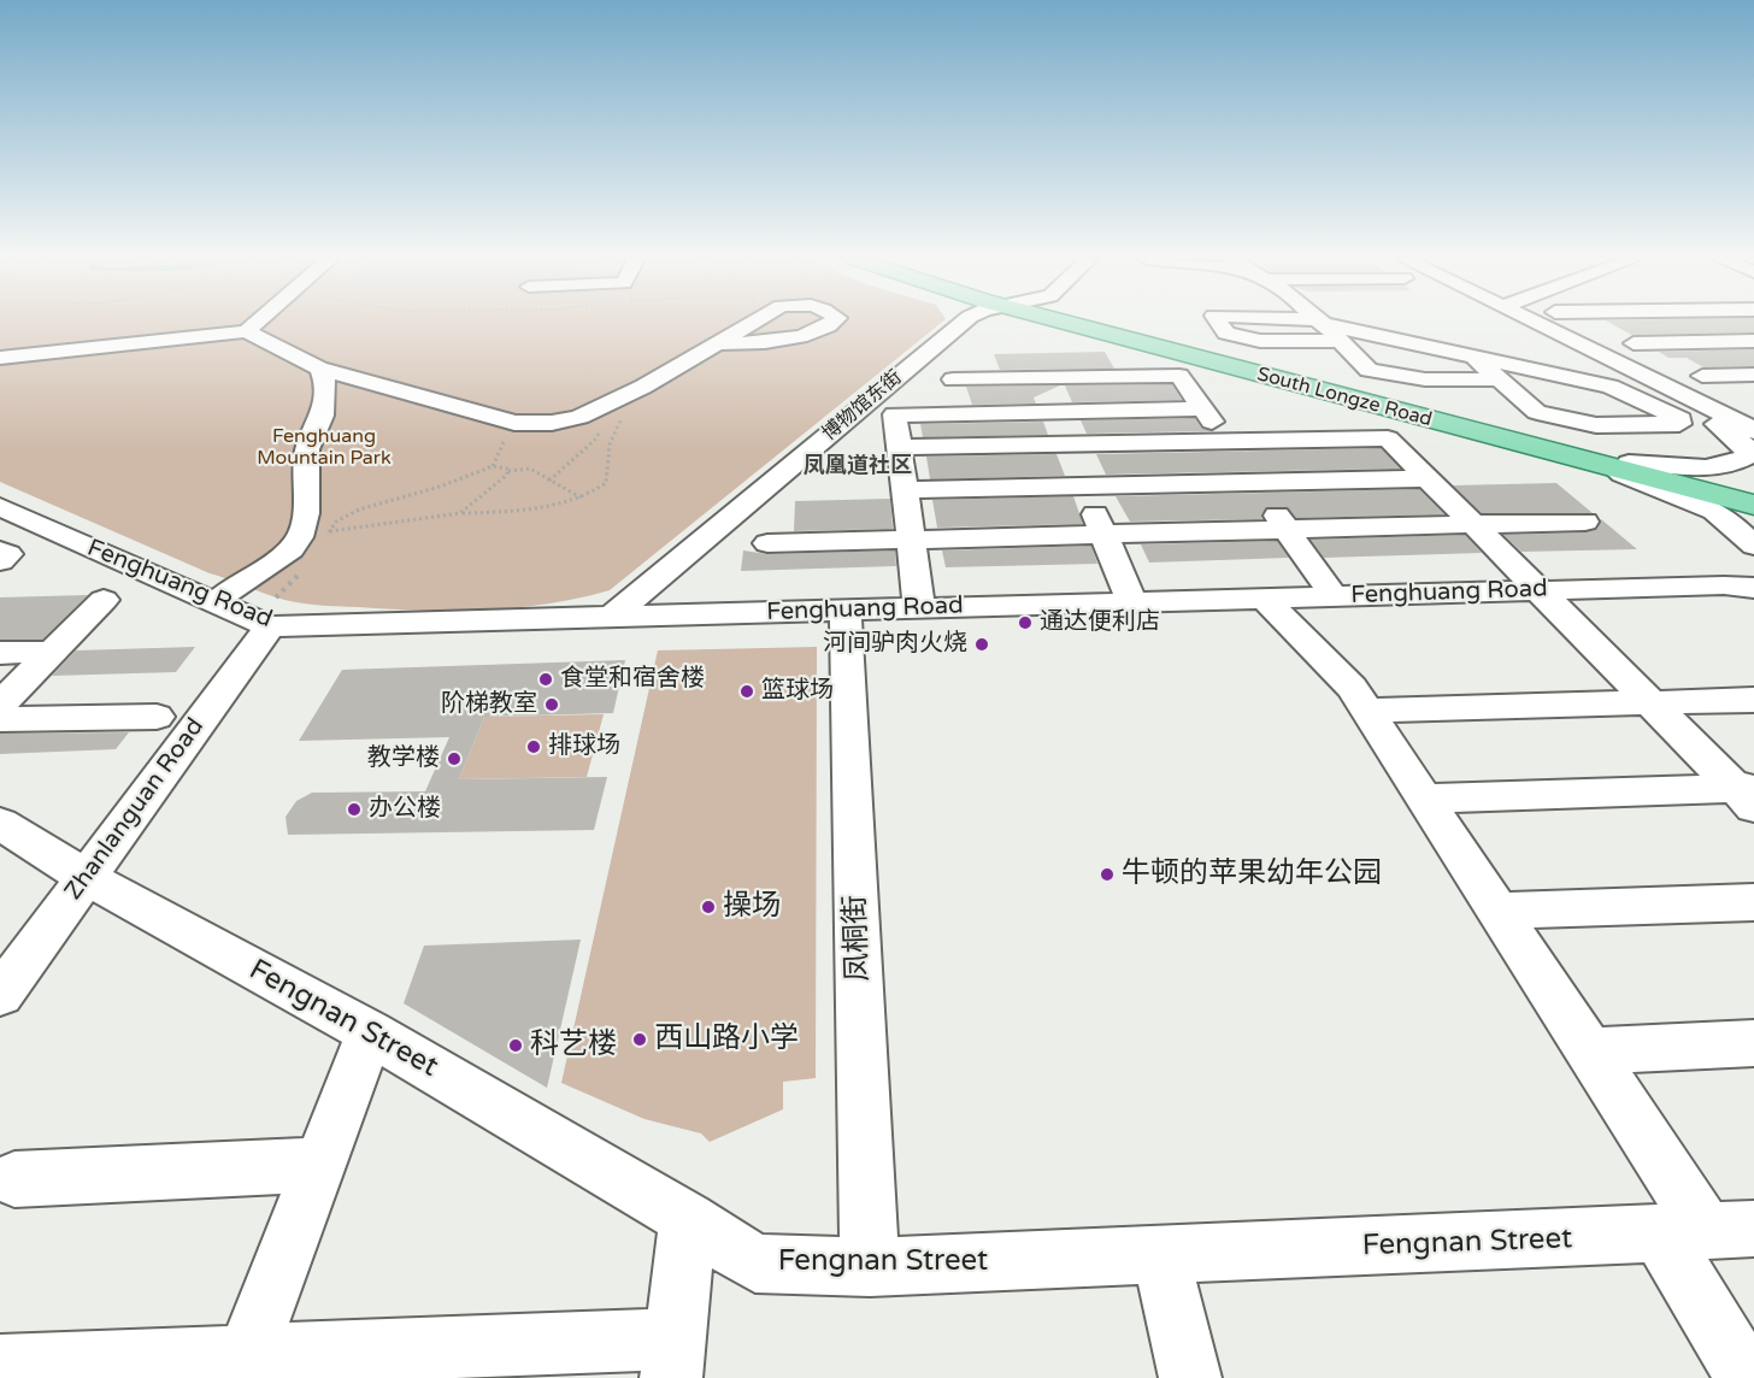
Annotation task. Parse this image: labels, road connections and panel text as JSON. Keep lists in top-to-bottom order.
{
  "streets": {
    "main road": ["South Longze Road"],
    "street": [
      "博物馆东街",
      "Fenghuang Road",
      "Zhanlanguan Road",
      "凤桐街",
      "Fengnan Street"
    ]
  },
  "crossings": [
    ["博物馆东街", "Fenghuang Road"],
    ["Fenghuang Road", "Zhanlanguan Road"],
    ["Fenghuang Road", "凤桐街"],
    ["Zhanlanguan Road", "Fengnan Street"],
    ["凤桐街", "Fengnan Street"]
  ],
  "districts": ["凤凰道社区"],
  "parks": ["Fenghuang Mountain Park"],
  "places": [
    "通达便利店",
    "河间驴肉火烧",
    "食堂和宿舍楼",
    "篮球场",
    "阶梯教室",
    "排球场",
    "教学楼",
    "办公楼",
    "牛顿的苹果幼年公园",
    "操场",
    "西山路小学",
    "科艺楼"
  ]
}
